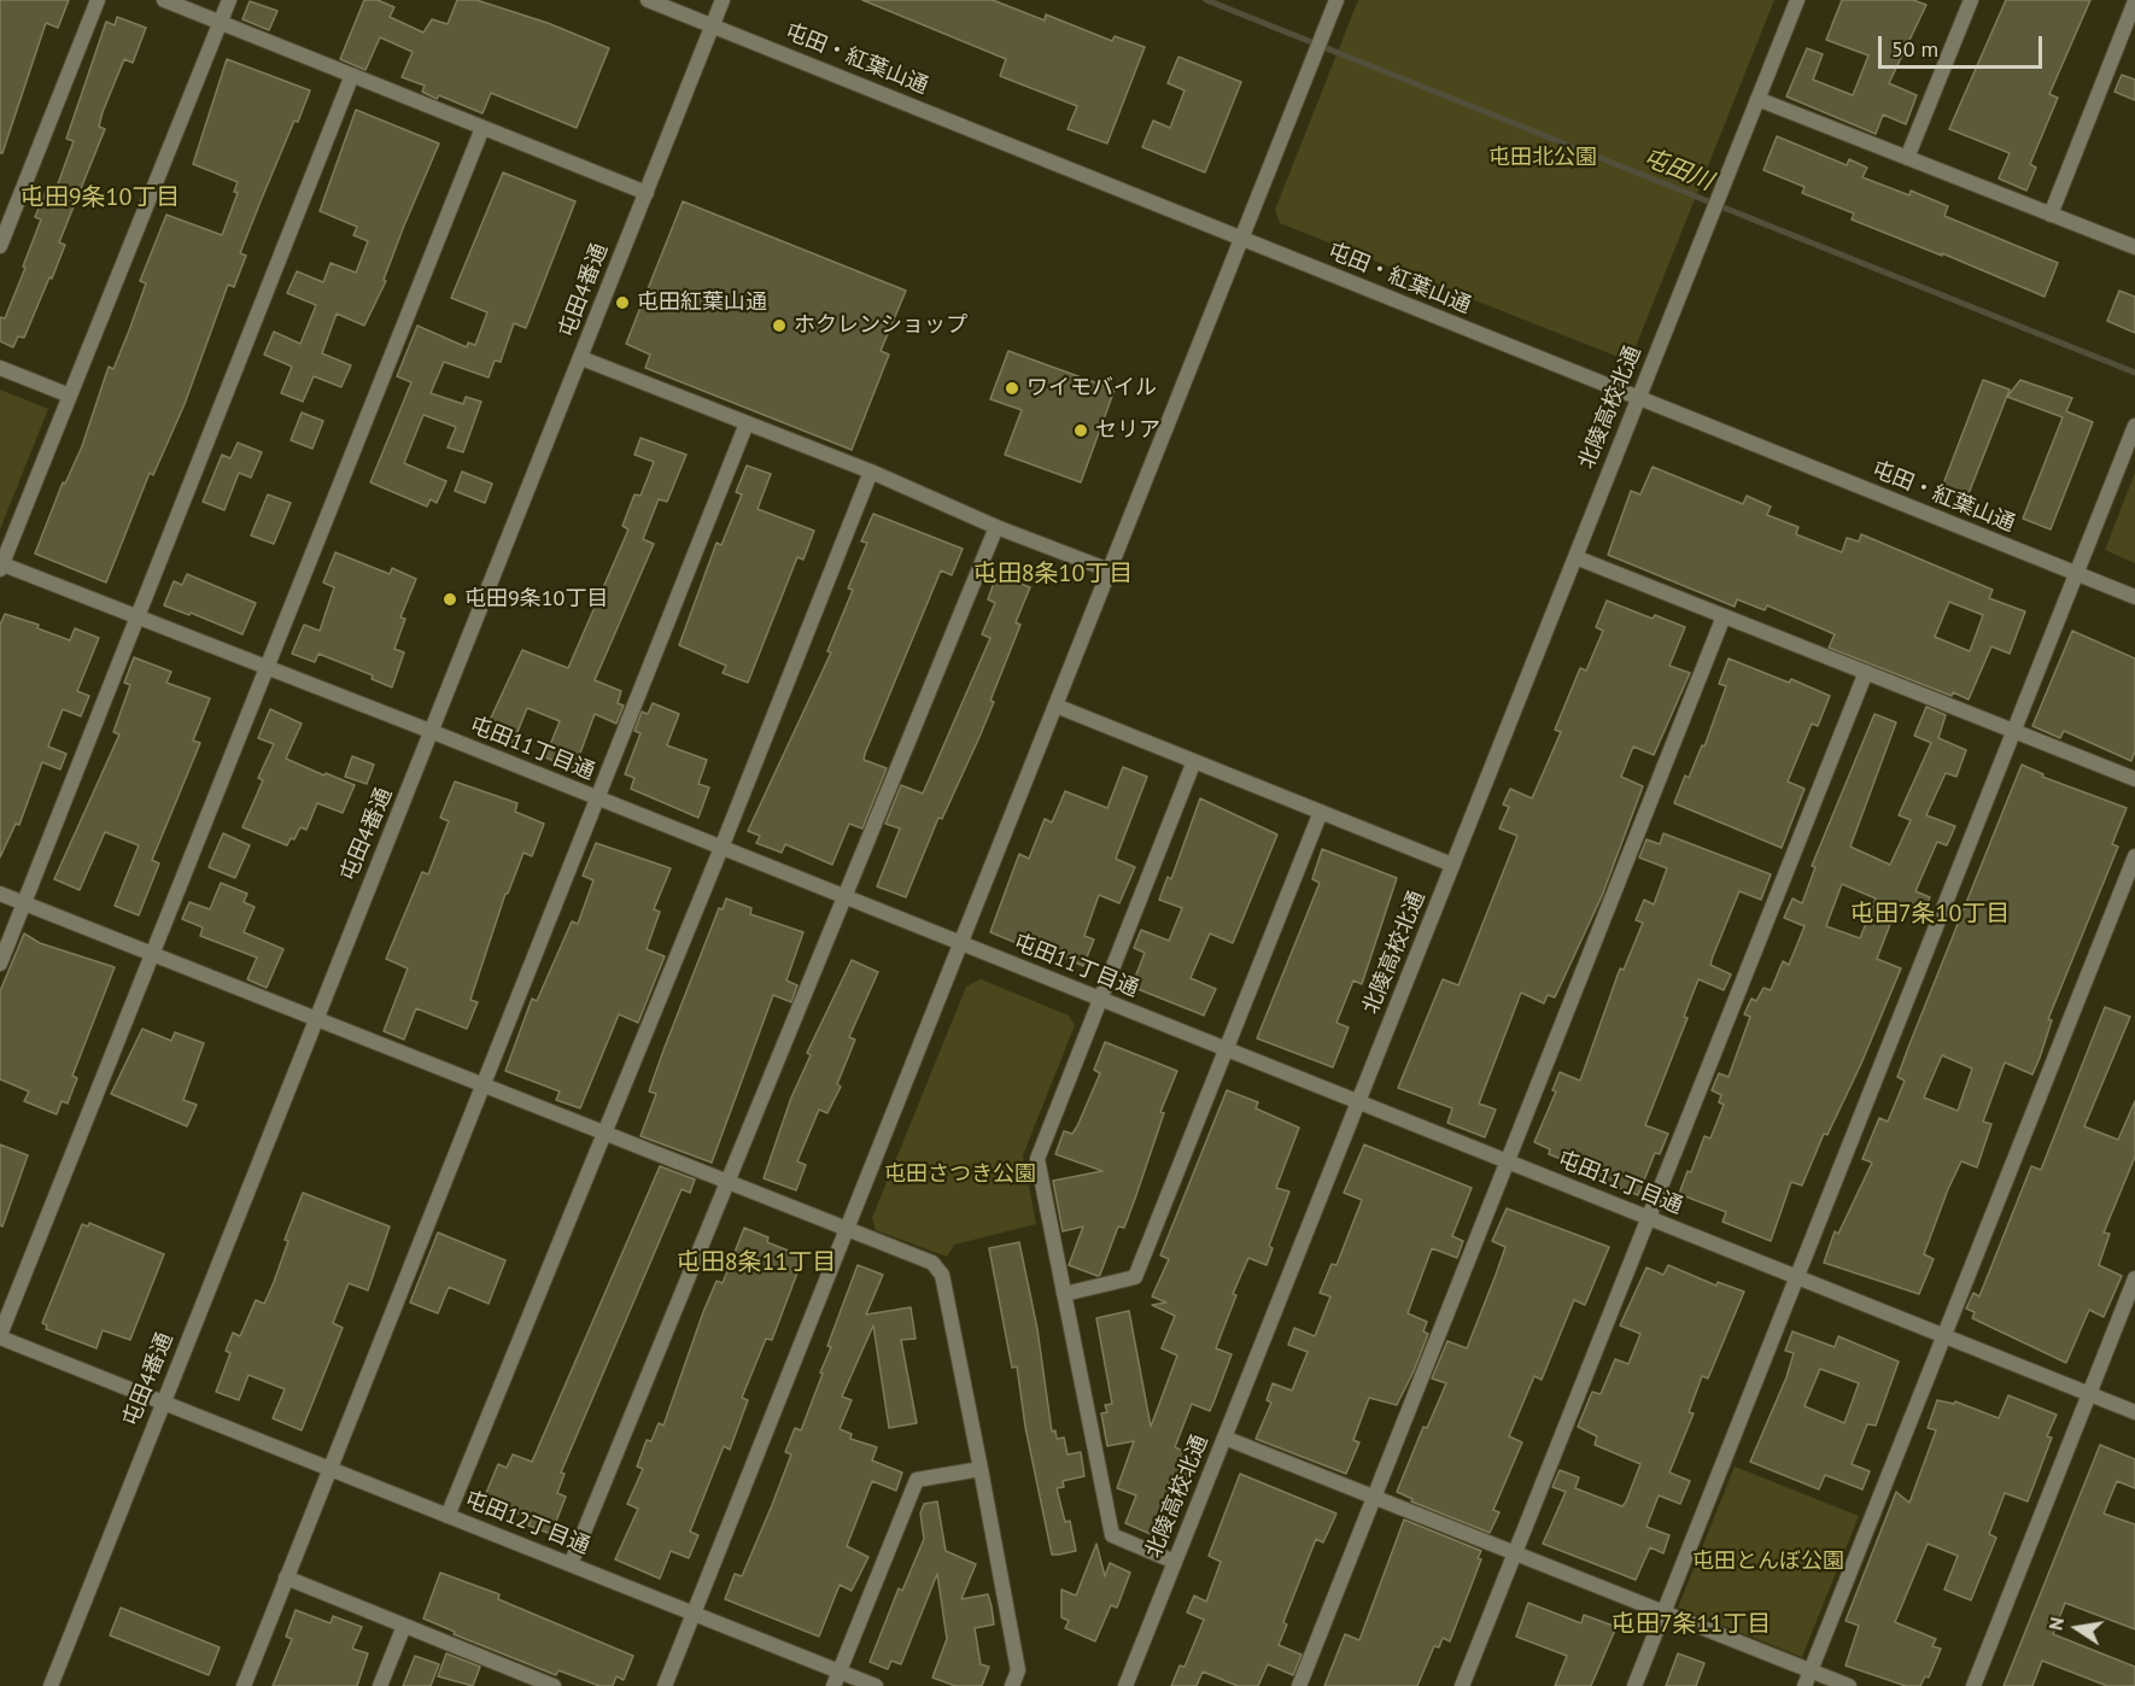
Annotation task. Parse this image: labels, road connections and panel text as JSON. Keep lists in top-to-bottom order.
{
  "streets": {
    "street": [
      "屯田・紅葉山通",
      "屯田4番通",
      "北陵高校北通",
      "屯田11丁目通",
      "屯田12丁目通"
    ]
  },
  "crossings": [
    ["屯田・紅葉山通", "屯田4番通"],
    ["屯田・紅葉山通", "北陵高校北通"],
    ["屯田4番通", "屯田11丁目通"],
    ["屯田4番通", "屯田12丁目通"],
    ["北陵高校北通", "屯田11丁目通"]
  ],
  "districts": [
    "屯田9条10丁目",
    "屯田8条10丁目",
    "屯田7条10丁目",
    "屯田8条11丁目",
    "屯田7条11丁目"
  ],
  "water": ["屯田川"],
  "parks": ["屯田北公園", "屯田さつき公園", "屯田とんぼ公園"],
  "places": [
    "屯田紅葉山通",
    "ホクレンショップ",
    "ワイモバイル",
    "セリア",
    "屯田9条10丁目"
  ],
  "scale_bar": "50 m",
  "north": "left"
}
